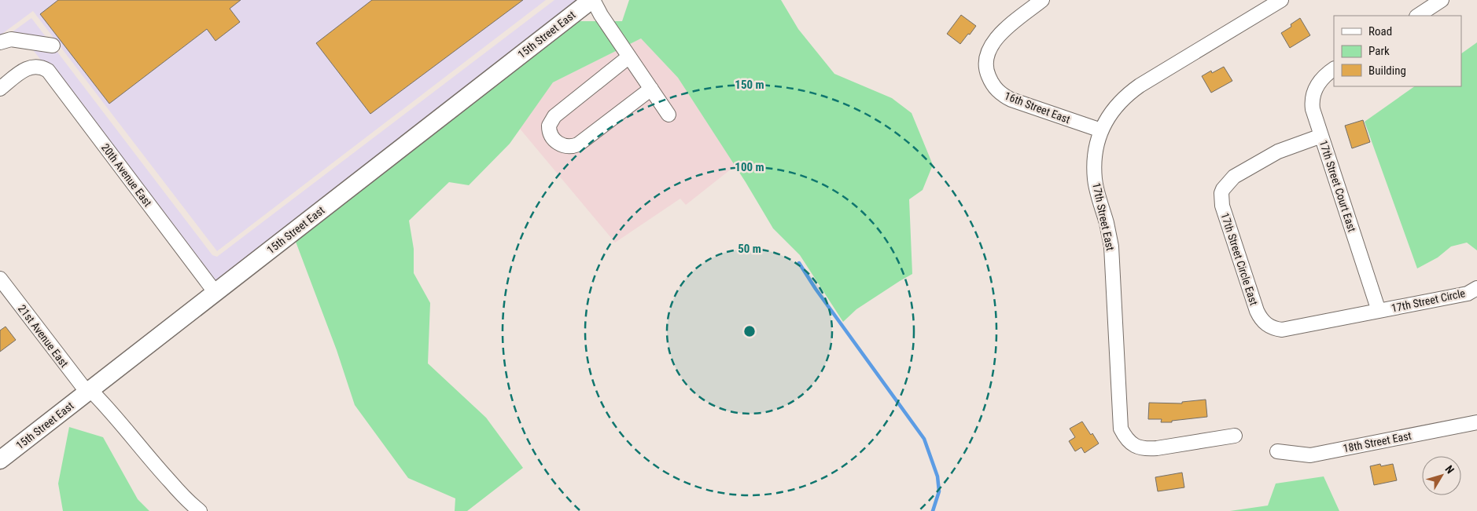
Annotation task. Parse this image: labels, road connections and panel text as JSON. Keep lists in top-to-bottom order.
{
  "streets": {
    "main road": ["15th Street East"],
    "street": [
      "16th Street East",
      "20th Avenue East",
      "17th Street Court East",
      "17th Street East",
      "17th Street Circle East",
      "17th Street Circle",
      "21st Avenue East",
      "18th Street East"
    ]
  },
  "crossings": [
    ["15th Street East", "20th Avenue East"],
    ["15th Street East", "21st Avenue East"],
    ["16th Street East", "17th Street East"],
    ["17th Street Court East", "17th Street Circle East"],
    ["17th Street Court East", "17th Street Circle"],
    ["17th Street Circle East", "17th Street Circle"]
  ],
  "legend": ["Road", "Park", "Building"],
  "north": "top right",
  "rings": ["150 m", "100 m", "50 m"]
}
